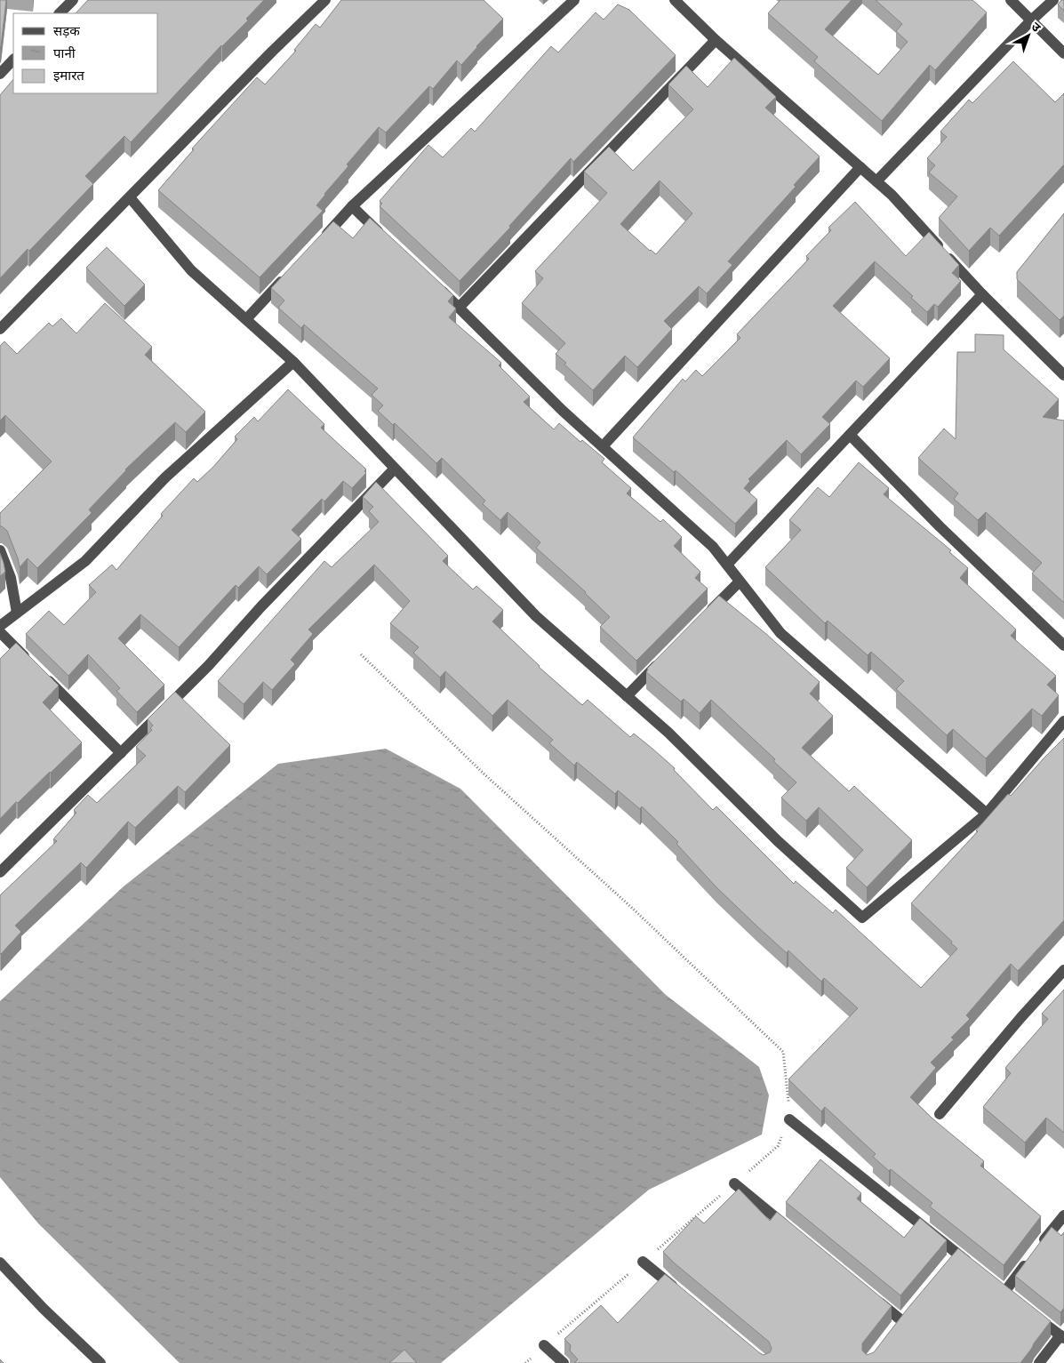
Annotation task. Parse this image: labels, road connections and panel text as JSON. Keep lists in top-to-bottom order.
{
  "legend": ["सड़क", "पानी", "इमारत"],
  "north": "top right"
}
